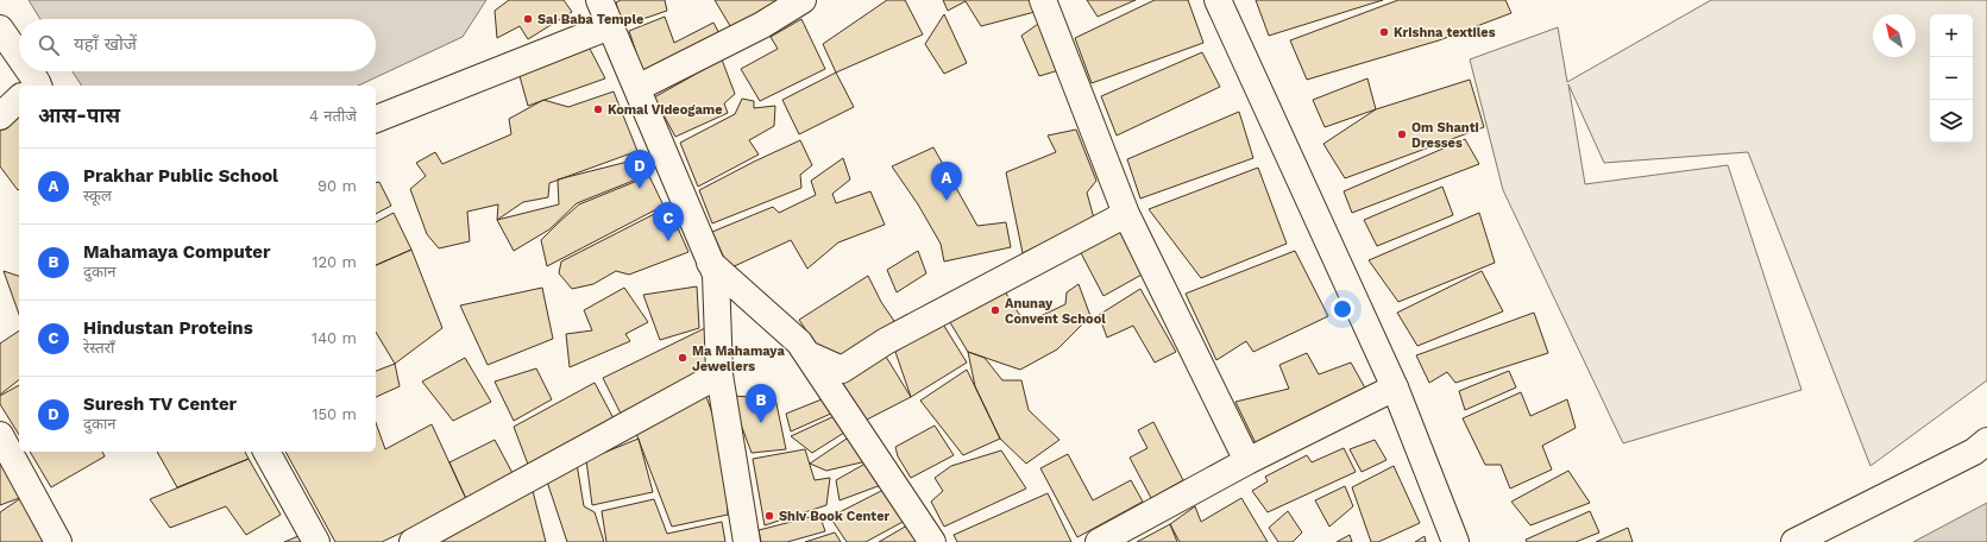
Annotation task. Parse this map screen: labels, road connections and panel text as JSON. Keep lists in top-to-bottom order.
{
  "places": [
    "Sai Baba Temple",
    "Krishna textiles",
    "Komal Videogame",
    "Om Shanti Dresses",
    "Anunay Convent School",
    "Ma Mahamaya Jewellers",
    "Shiv Book Center"
  ],
  "north": "top left",
  "page": {
    "map_buttons": ["+", "−"],
    "search": "यहाँ खोजें",
    "heading": ["आस-पास", "4 नतीजे"],
    "list": [
      {
        "mark": "A",
        "name": "Prakhar Public School",
        "note": "स्कूल",
        "value": "90 m"
      },
      {
        "mark": "B",
        "name": "Mahamaya Computer",
        "note": "दुकान",
        "value": "120 m"
      },
      {
        "mark": "C",
        "name": "Hindustan Proteins",
        "note": "रेस्तराँ",
        "value": "140 m"
      },
      {
        "mark": "D",
        "name": "Suresh TV Center",
        "note": "दुकान",
        "value": "150 m"
      }
    ],
    "pins": [
      "D",
      "A",
      "C",
      "B"
    ]
  }
}
